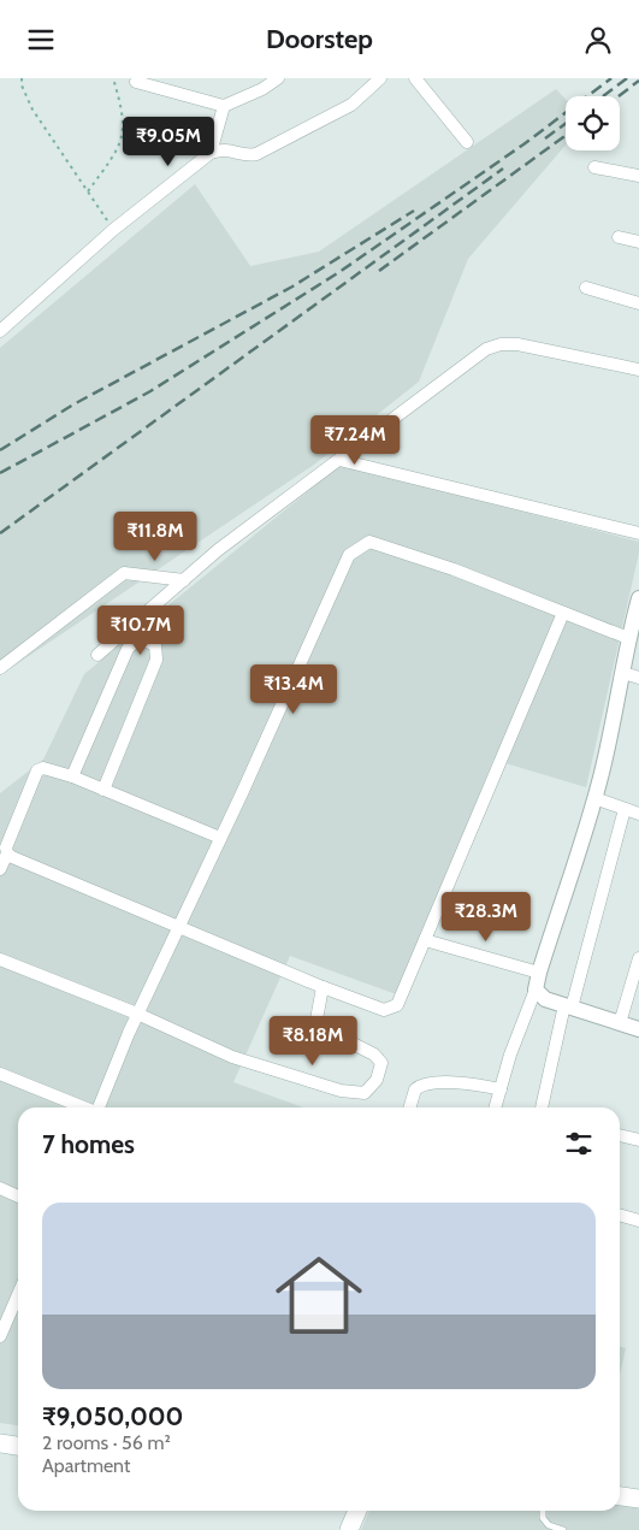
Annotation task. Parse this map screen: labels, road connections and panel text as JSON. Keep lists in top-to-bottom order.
{
  "page": {
    "header": "Doorstep",
    "price": [
      "₹9.05M",
      "₹7.24M",
      "₹11.8M",
      "₹10.7M",
      "₹13.4M",
      "₹28.3M",
      "₹8.18M"
    ],
    "heading": "7 homes",
    "list": [
      {
        "name": "₹9,050,000",
        "note": "2 rooms · 56 m² · Apartment"
      }
    ]
  }
}
